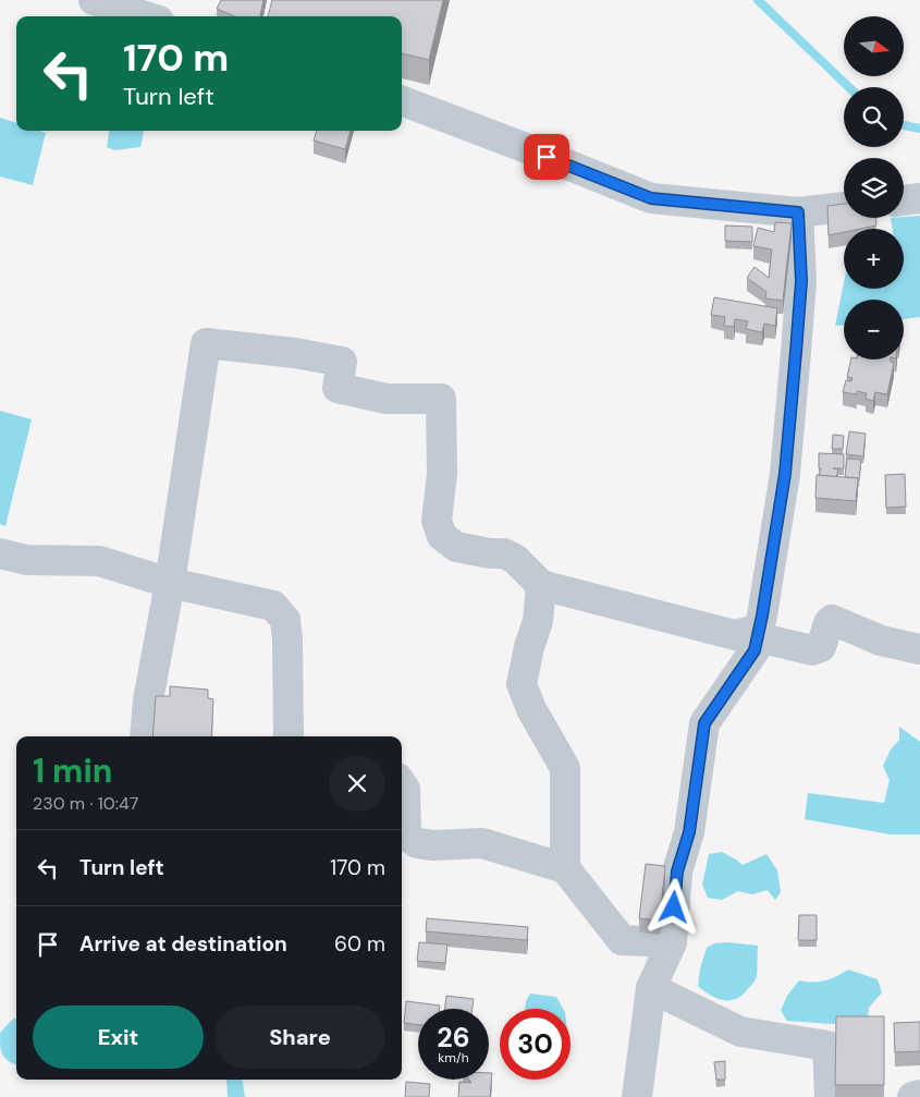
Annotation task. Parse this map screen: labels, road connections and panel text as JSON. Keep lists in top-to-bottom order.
{
  "north": "right",
  "page": {
    "map_buttons": ["+", "−"],
    "turn": ["170 m", "Turn left"],
    "heading": ["1 min", "230 m · 10:47"],
    "list": [
      {
        "name": "Turn left",
        "value": "170 m"
      },
      {
        "name": "Arrive at destination",
        "value": "60 m"
      }
    ],
    "buttons": ["Exit", "Share"],
    "speed": "26 km/h",
    "limit": "30"
  }
}
